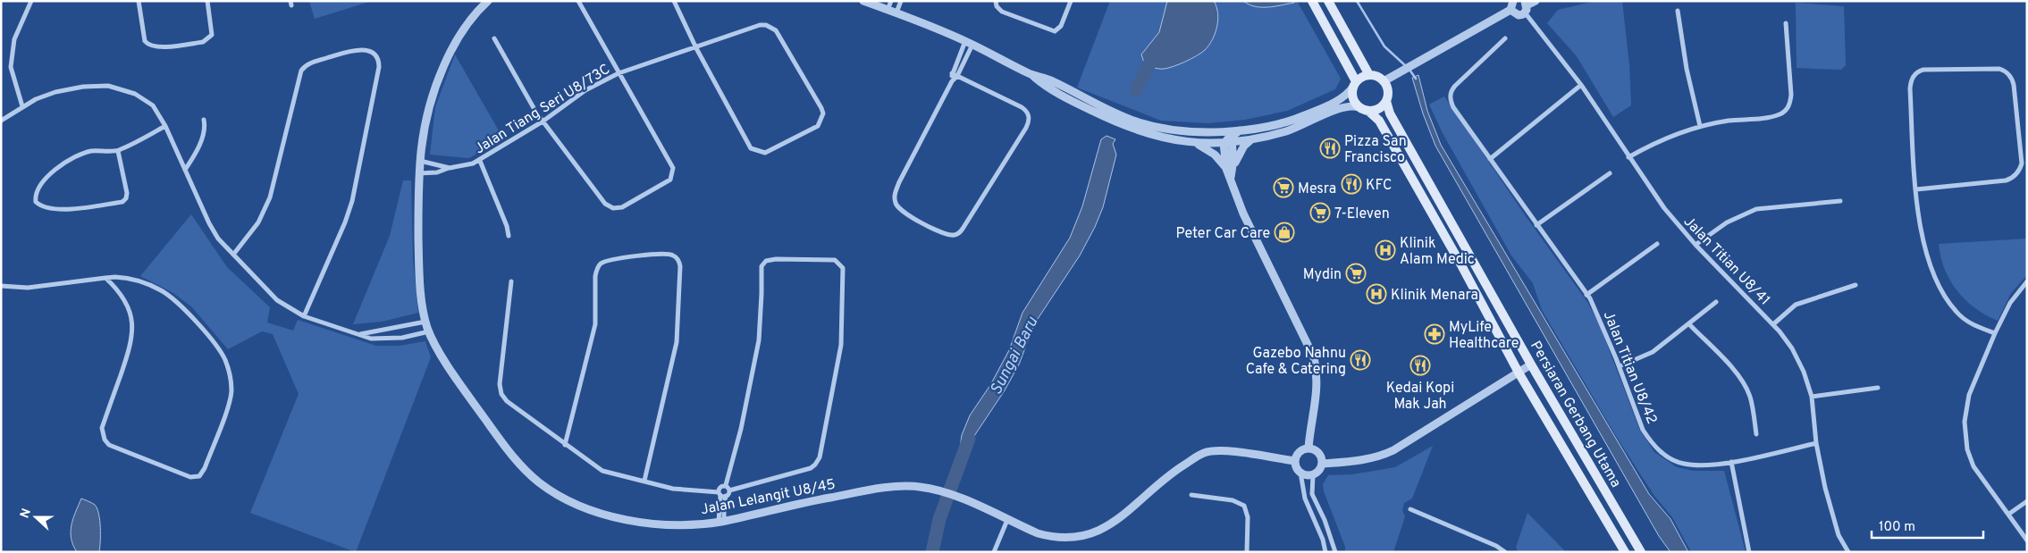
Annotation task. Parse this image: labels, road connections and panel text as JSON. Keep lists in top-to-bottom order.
{
  "streets": {
    "main road": ["Persiaran Gerbang Utama"],
    "street": [
      "Jalan Tiang Seri U8/73C",
      "Jalan Titian U8/41",
      "Jalan Titian U8/42",
      "Jalan Lelangit U8/45"
    ]
  },
  "crossings": [
    ["Jalan Tiang Seri U8/73C", "Jalan Lelangit U8/45"],
    ["Jalan Titian U8/41", "Jalan Titian U8/42"]
  ],
  "water": ["Sungai Baru"],
  "places": {
    "restaurant": [
      "Pizza San Francisco",
      "KFC",
      "Gazebo Nahnu Cafe & Catering",
      "Kedai Kopi Mak Jah"
    ],
    "supermarket": ["Mesra", "7-Eleven", "Mydin"],
    "shop": ["Peter Car Care"],
    "hospital": ["Klinik Alam Medic", "Klinik Menara"],
    "pharmacy": ["MyLife Healthcare"]
  },
  "scale_bar": "100 m",
  "north": "left"
}
